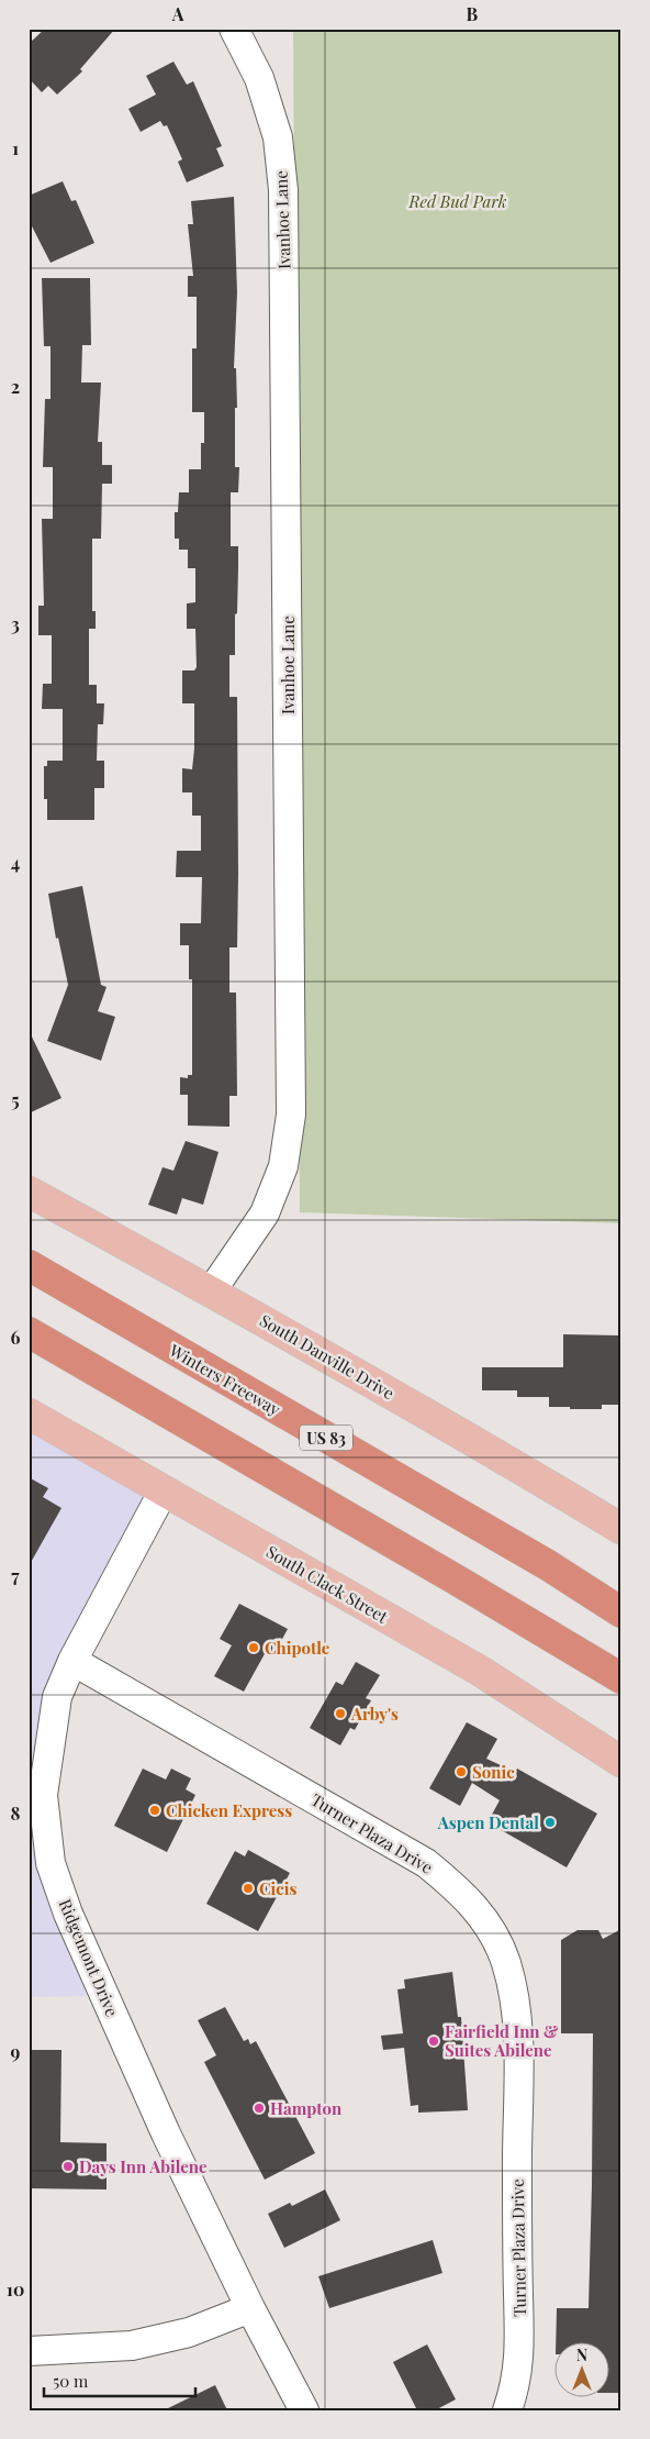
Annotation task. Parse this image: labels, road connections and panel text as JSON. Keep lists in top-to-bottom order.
{
  "streets": {
    "highway": ["Winters Freeway", "US 83"],
    "main road": ["South Danville Drive", "South Clack Street"],
    "street": ["Ivanhoe Lane", "Turner Plaza Drive", "Ridgemont Drive"]
  },
  "crossings": [
    ["Ivanhoe Lane", "South Danville Drive"],
    ["South Clack Street", "Ridgemont Drive"],
    ["Turner Plaza Drive", "Ridgemont Drive"]
  ],
  "parks": ["Red Bud Park"],
  "places": [
    "Chipotle",
    "Arby's",
    "Sonic",
    "Chicken Express",
    "Aspen Dental",
    "Cicis",
    "Fairfield Inn & Suites Abilene",
    "Hampton",
    "Days Inn Abilene"
  ],
  "scale_bar": "50 m",
  "north": "top",
  "grid": {
    "columns": ["A", "B"],
    "rows": [
      "1",
      "2",
      "3",
      "4",
      "5",
      "6",
      "7",
      "8",
      "9",
      "10"
    ]
  }
}
